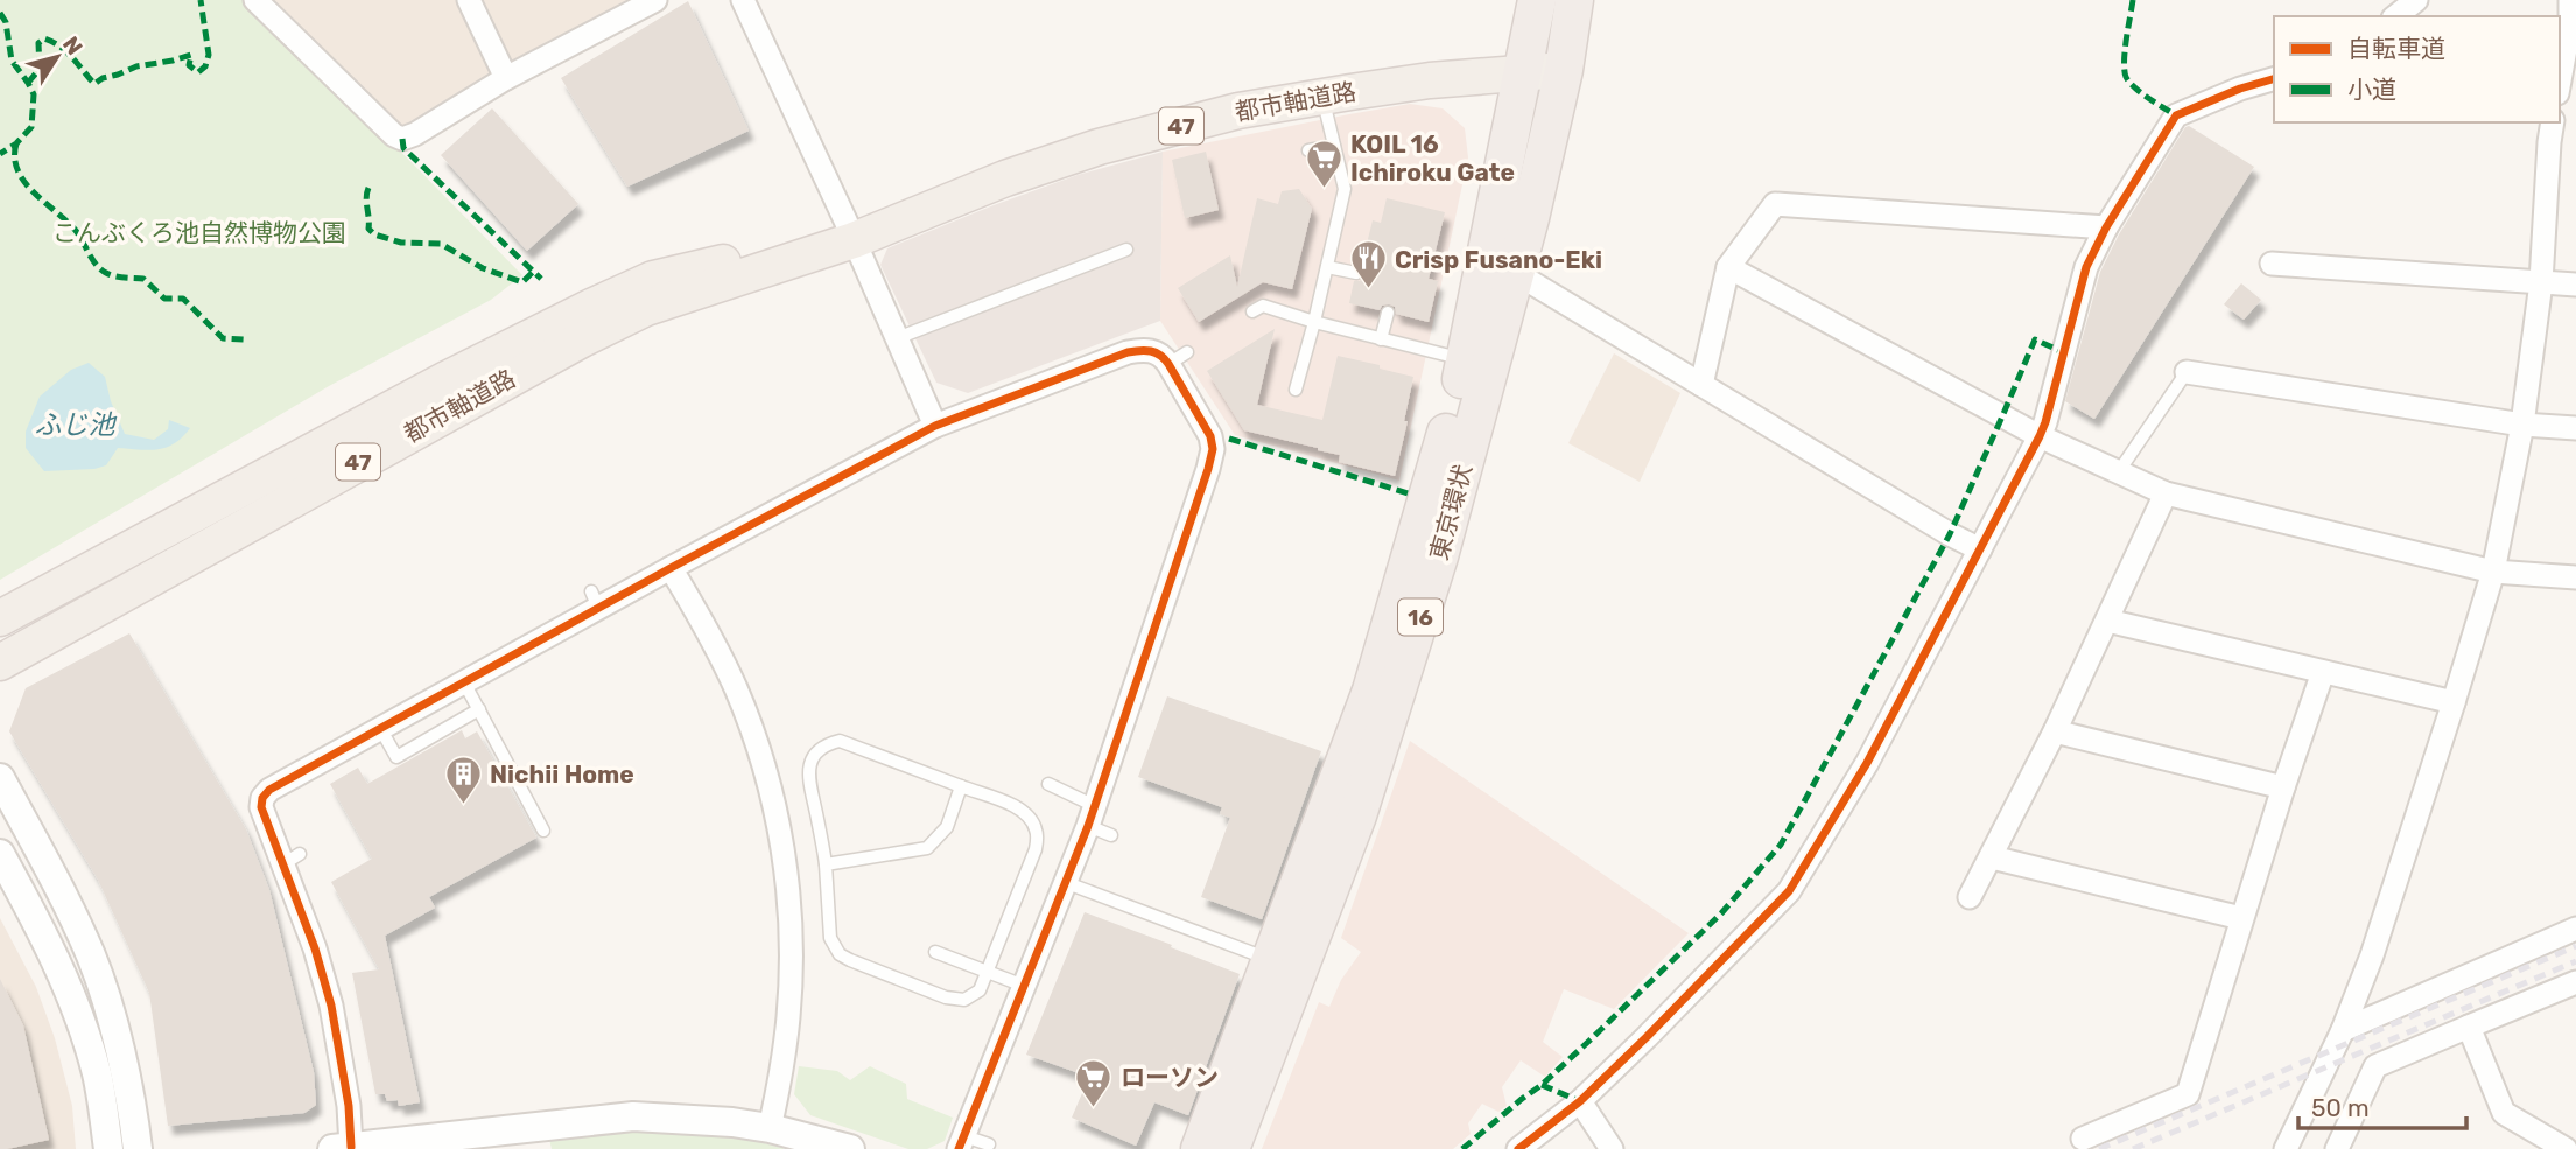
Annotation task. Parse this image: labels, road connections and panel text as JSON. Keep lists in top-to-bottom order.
{
  "streets": {
    "highway": ["東京環状", "16"],
    "main road": ["都市軸道路", "47"]
  },
  "crossings": [
    ["都市軸道路", "東京環状"]
  ],
  "water": ["ふじ池"],
  "parks": ["こんぶくろ池自然博物公園"],
  "places": {
    "supermarket": ["KOIL 16 Ichiroku Gate", "ローソン"],
    "restaurant": ["Crisp Fusano-Eki"],
    "building": ["Nichii Home"]
  },
  "legend": ["自転車道", "小道"],
  "scale_bar": "50 m",
  "north": "top right"
}
